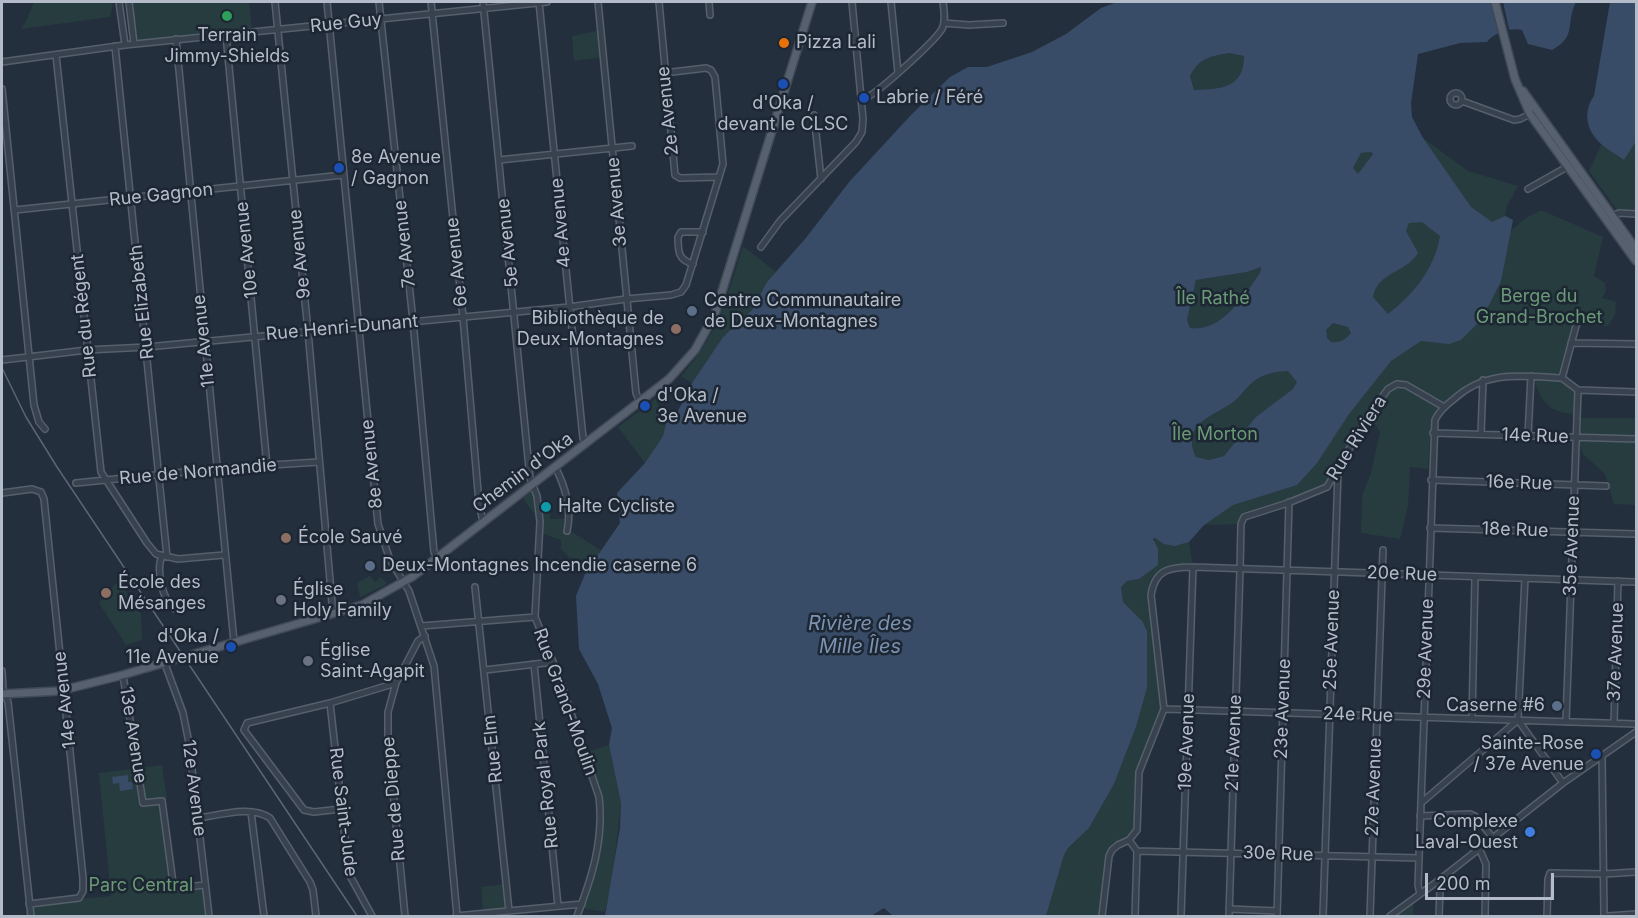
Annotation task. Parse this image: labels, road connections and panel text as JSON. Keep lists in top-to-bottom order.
{
  "streets": {
    "main road": ["Chemin d'Oka"],
    "street": [
      "Rue Guy",
      "2e Avenue",
      "Rue Gagnon",
      "3e Avenue",
      "4e Avenue",
      "5e Avenue",
      "7e Avenue",
      "10e Avenue",
      "9e Avenue",
      "6e Avenue",
      "Rue Elizabeth",
      "Rue du Régent",
      "Rue Henri-Dunant",
      "11e Avenue",
      "14e Rue",
      "Rue Riviera",
      "8e Avenue",
      "Rue de Normandie",
      "16e Rue",
      "18e Rue",
      "35e Avenue",
      "20e Rue",
      "25e Avenue",
      "29e Avenue",
      "37e Avenue",
      "14e Avenue",
      "Rue Grand-Moulin",
      "23e Avenue",
      "24e Rue",
      "13e Avenue",
      "19e Avenue",
      "21e Avenue",
      "Rue Elm",
      "Rue Royal Park",
      "27e Avenue",
      "12e Avenue",
      "Rue de Dieppe",
      "Rue Saint-Jude",
      "30e Rue"
    ]
  },
  "crossings": [
    ["Rue Guy", "4e Avenue"],
    ["Rue Guy", "5e Avenue"],
    ["Rue Guy", "7e Avenue"],
    ["Rue Guy", "10e Avenue"],
    ["Rue Guy", "9e Avenue"],
    ["Rue Guy", "6e Avenue"],
    ["Rue Guy", "Rue Elizabeth"],
    ["Rue Guy", "Rue du Régent"],
    ["Rue Guy", "11e Avenue"],
    ["Rue Guy", "8e Avenue"],
    ["Rue Gagnon", "10e Avenue"],
    ["Rue Gagnon", "9e Avenue"],
    ["Rue Gagnon", "Rue Elizabeth"],
    ["Rue Gagnon", "Rue du Régent"],
    ["Rue Gagnon", "11e Avenue"],
    ["Rue Gagnon", "8e Avenue"],
    ["3e Avenue", "Rue Henri-Dunant"],
    ["3e Avenue", "Chemin d'Oka"],
    ["4e Avenue", "Rue Henri-Dunant"],
    ["4e Avenue", "Chemin d'Oka"],
    ["5e Avenue", "Rue Henri-Dunant"],
    ["5e Avenue", "Chemin d'Oka"],
    ["5e Avenue", "Rue Grand-Moulin"],
    ["7e Avenue", "Rue Henri-Dunant"],
    ["7e Avenue", "Chemin d'Oka"],
    ["10e Avenue", "Rue Henri-Dunant"],
    ["10e Avenue", "Rue de Normandie"],
    ["9e Avenue", "Rue Henri-Dunant"],
    ["9e Avenue", "Rue de Normandie"],
    ["9e Avenue", "Chemin d'Oka"],
    ["6e Avenue", "Rue Henri-Dunant"],
    ["6e Avenue", "Chemin d'Oka"],
    ["Rue Elizabeth", "Rue du Régent"],
    ["Rue Elizabeth", "Rue Henri-Dunant"],
    ["Rue Elizabeth", "Rue de Normandie"],
    ["Rue du Régent", "Rue Henri-Dunant"],
    ["Rue du Régent", "Rue de Normandie"],
    ["Rue Henri-Dunant", "11e Avenue"],
    ["Rue Henri-Dunant", "8e Avenue"],
    ["11e Avenue", "Rue de Normandie"],
    ["11e Avenue", "Chemin d'Oka"],
    ["14e Rue", "35e Avenue"],
    ["14e Rue", "29e Avenue"],
    ["Rue Riviera", "20e Rue"],
    ["Rue Riviera", "25e Avenue"],
    ["Rue Riviera", "29e Avenue"],
    ["Rue Riviera", "23e Avenue"],
    ["Rue Riviera", "21e Avenue"],
    ["8e Avenue", "Chemin d'Oka"],
    ["8e Avenue", "Rue de Dieppe"],
    ["Chemin d'Oka", "14e Avenue"],
    ["Chemin d'Oka", "Rue Grand-Moulin"],
    ["Chemin d'Oka", "13e Avenue"],
    ["Chemin d'Oka", "12e Avenue"],
    ["16e Rue", "35e Avenue"],
    ["16e Rue", "29e Avenue"],
    ["18e Rue", "35e Avenue"],
    ["18e Rue", "29e Avenue"],
    ["35e Avenue", "20e Rue"],
    ["35e Avenue", "24e Rue"],
    ["20e Rue", "25e Avenue"],
    ["20e Rue", "29e Avenue"],
    ["20e Rue", "37e Avenue"],
    ["20e Rue", "23e Avenue"],
    ["20e Rue", "24e Rue"],
    ["20e Rue", "19e Avenue"],
    ["20e Rue", "21e Avenue"],
    ["20e Rue", "27e Avenue"],
    ["25e Avenue", "24e Rue"],
    ["25e Avenue", "30e Rue"],
    ["29e Avenue", "24e Rue"],
    ["29e Avenue", "30e Rue"],
    ["37e Avenue", "24e Rue"],
    ["23e Avenue", "24e Rue"],
    ["23e Avenue", "30e Rue"],
    ["24e Rue", "19e Avenue"],
    ["24e Rue", "21e Avenue"],
    ["24e Rue", "27e Avenue"],
    ["13e Avenue", "12e Avenue"],
    ["19e Avenue", "30e Rue"],
    ["21e Avenue", "30e Rue"],
    ["27e Avenue", "30e Rue"]
  ],
  "water": ["Rivière des Mille Îles"],
  "parks": [
    "Berge du Grand-Brochet",
    "Île Rathé",
    "Île Morton",
    "Parc Central"
  ],
  "places": [
    "Terrain Jimmy-Shields",
    "Pizza Lali",
    "d'Oka / devant le CLSC",
    "Labrie / Féré",
    "8e Avenue / Gagnon",
    "Centre Communautaire de Deux-Montagnes",
    "Bibliothèque de Deux-Montagnes",
    "d'Oka / 3e Avenue",
    "Halte Cycliste",
    "École Sauvé",
    "Deux-Montagnes Incendie caserne 6",
    "École des Mésanges",
    "Église Holy Family",
    "d'Oka / 11e Avenue",
    "Église Saint-Agapit",
    "Caserne #6",
    "Sainte-Rose / 37e Avenue",
    "Complexe Laval-Ouest"
  ],
  "scale_bar": "200 m"
}
